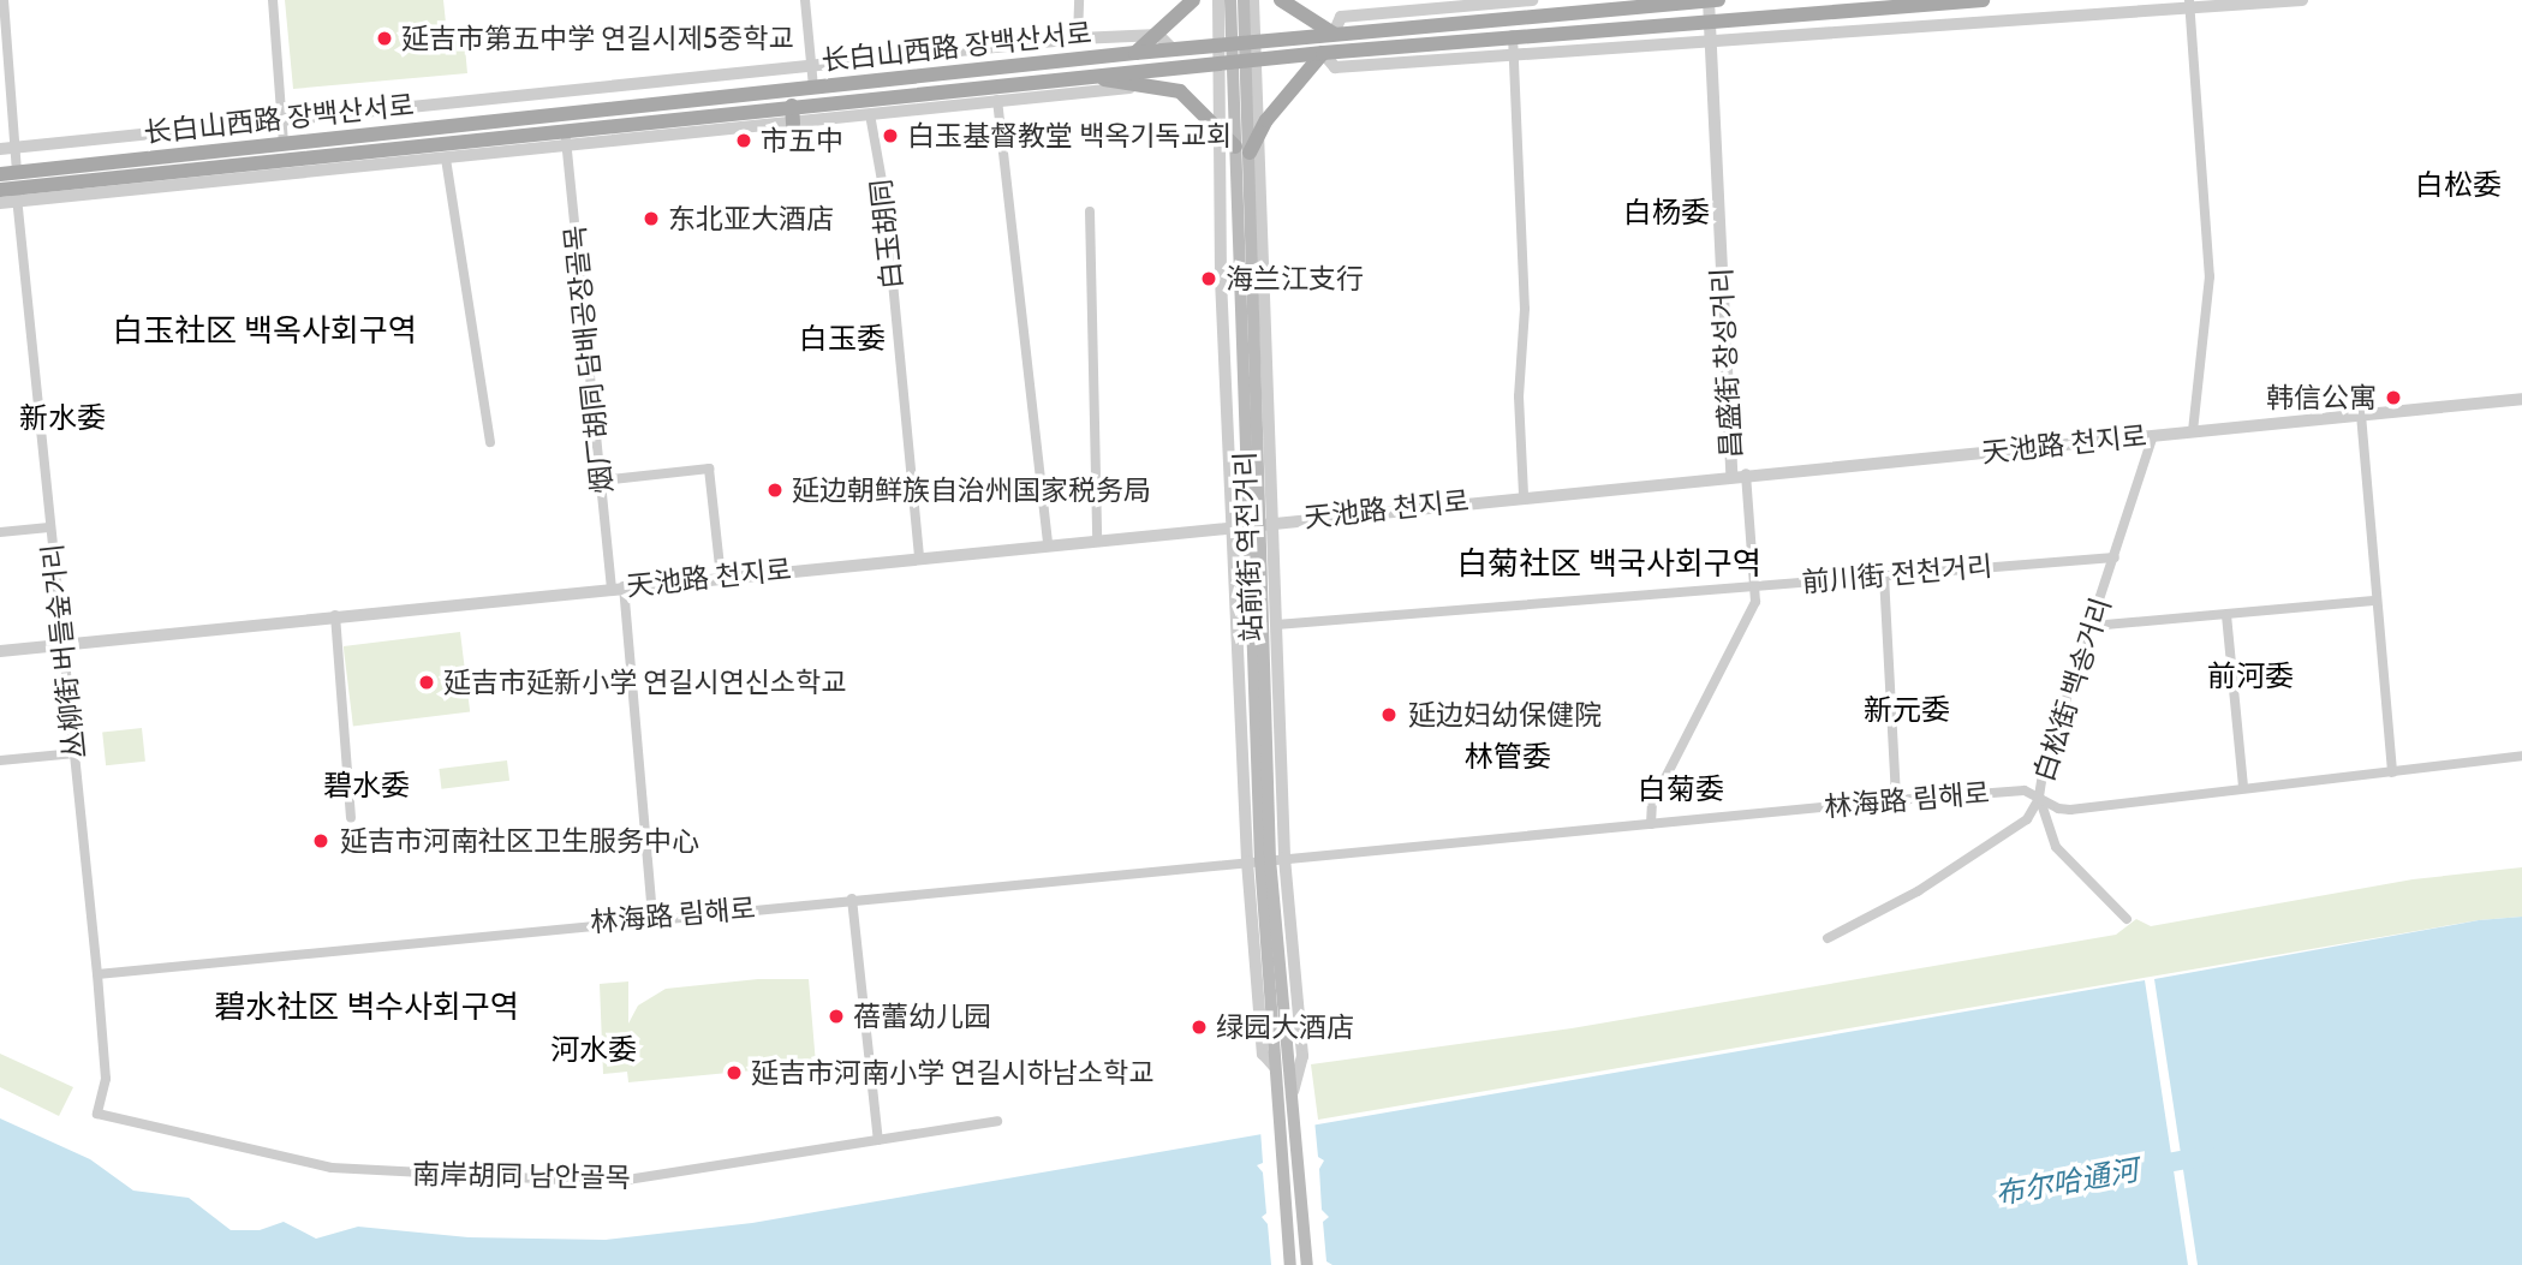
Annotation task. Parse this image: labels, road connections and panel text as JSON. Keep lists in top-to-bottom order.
{
  "streets": {
    "main road": ["长白山西路 장백산서로", "站前街 역전거리"],
    "street": [
      "白玉胡同",
      "烟厂胡同 담배공장골목",
      "昌盛街 창성거리",
      "天池路 천지로",
      "前川街 전천거리",
      "丛柳街 버들숲거리",
      "白松街 백송거리",
      "林海路 림해로",
      "南岸胡同 남안골목"
    ]
  },
  "crossings": [
    ["长白山西路 장백산서로", "烟厂胡同 담배공장골목"],
    ["长白山西路 장백산서로", "昌盛街 창성거리"],
    ["长白山西路 장백산서로", "站前街 역전거리"],
    ["长白山西路 장백산서로", "丛柳街 버들숲거리"],
    ["白玉胡同", "天池路 천지로"],
    ["烟厂胡同 담배공장골목", "天池路 천지로"],
    ["烟厂胡同 담배공장골목", "林海路 림해로"],
    ["昌盛街 창성거리", "天池路 천지로"],
    ["天池路 천지로", "站前街 역전거리"],
    ["天池路 천지로", "丛柳街 버들숲거리"],
    ["天池路 천지로", "白松街 백송거리"],
    ["站前街 역전거리", "前川街 전천거리"],
    ["站前街 역전거리", "林海路 림해로"],
    ["前川街 전천거리", "白松街 백송거리"],
    ["丛柳街 버들숲거리", "林海路 림해로"],
    ["丛柳街 버들숲거리", "南岸胡同 남안골목"],
    ["白松街 백송거리", "林海路 림해로"]
  ],
  "districts": [
    "白松委",
    "白杨委",
    "白玉社区 백옥사회구역",
    "白玉委",
    "新水委",
    "白菊社区 백국사회구역",
    "前河委",
    "新元委",
    "林管委",
    "碧水委",
    "白菊委",
    "碧水社区 벽수사회구역",
    "河水委"
  ],
  "water": ["布尔哈通河"],
  "places": [
    "延吉市第五中学 연길시제5중학교",
    "白玉基督教堂 백옥기독교회",
    "市五中",
    "东北亚大酒店",
    "海兰江支行",
    "韩信公寓",
    "延边朝鲜族自治州国家税务局",
    "延吉市延新小学 연길시연신소학교",
    "延边妇幼保健院",
    "延吉市河南社区卫生服务中心",
    "蓓蕾幼儿园",
    "绿园大酒店",
    "延吉市河南小学 연길시하남소학교"
  ]
}
